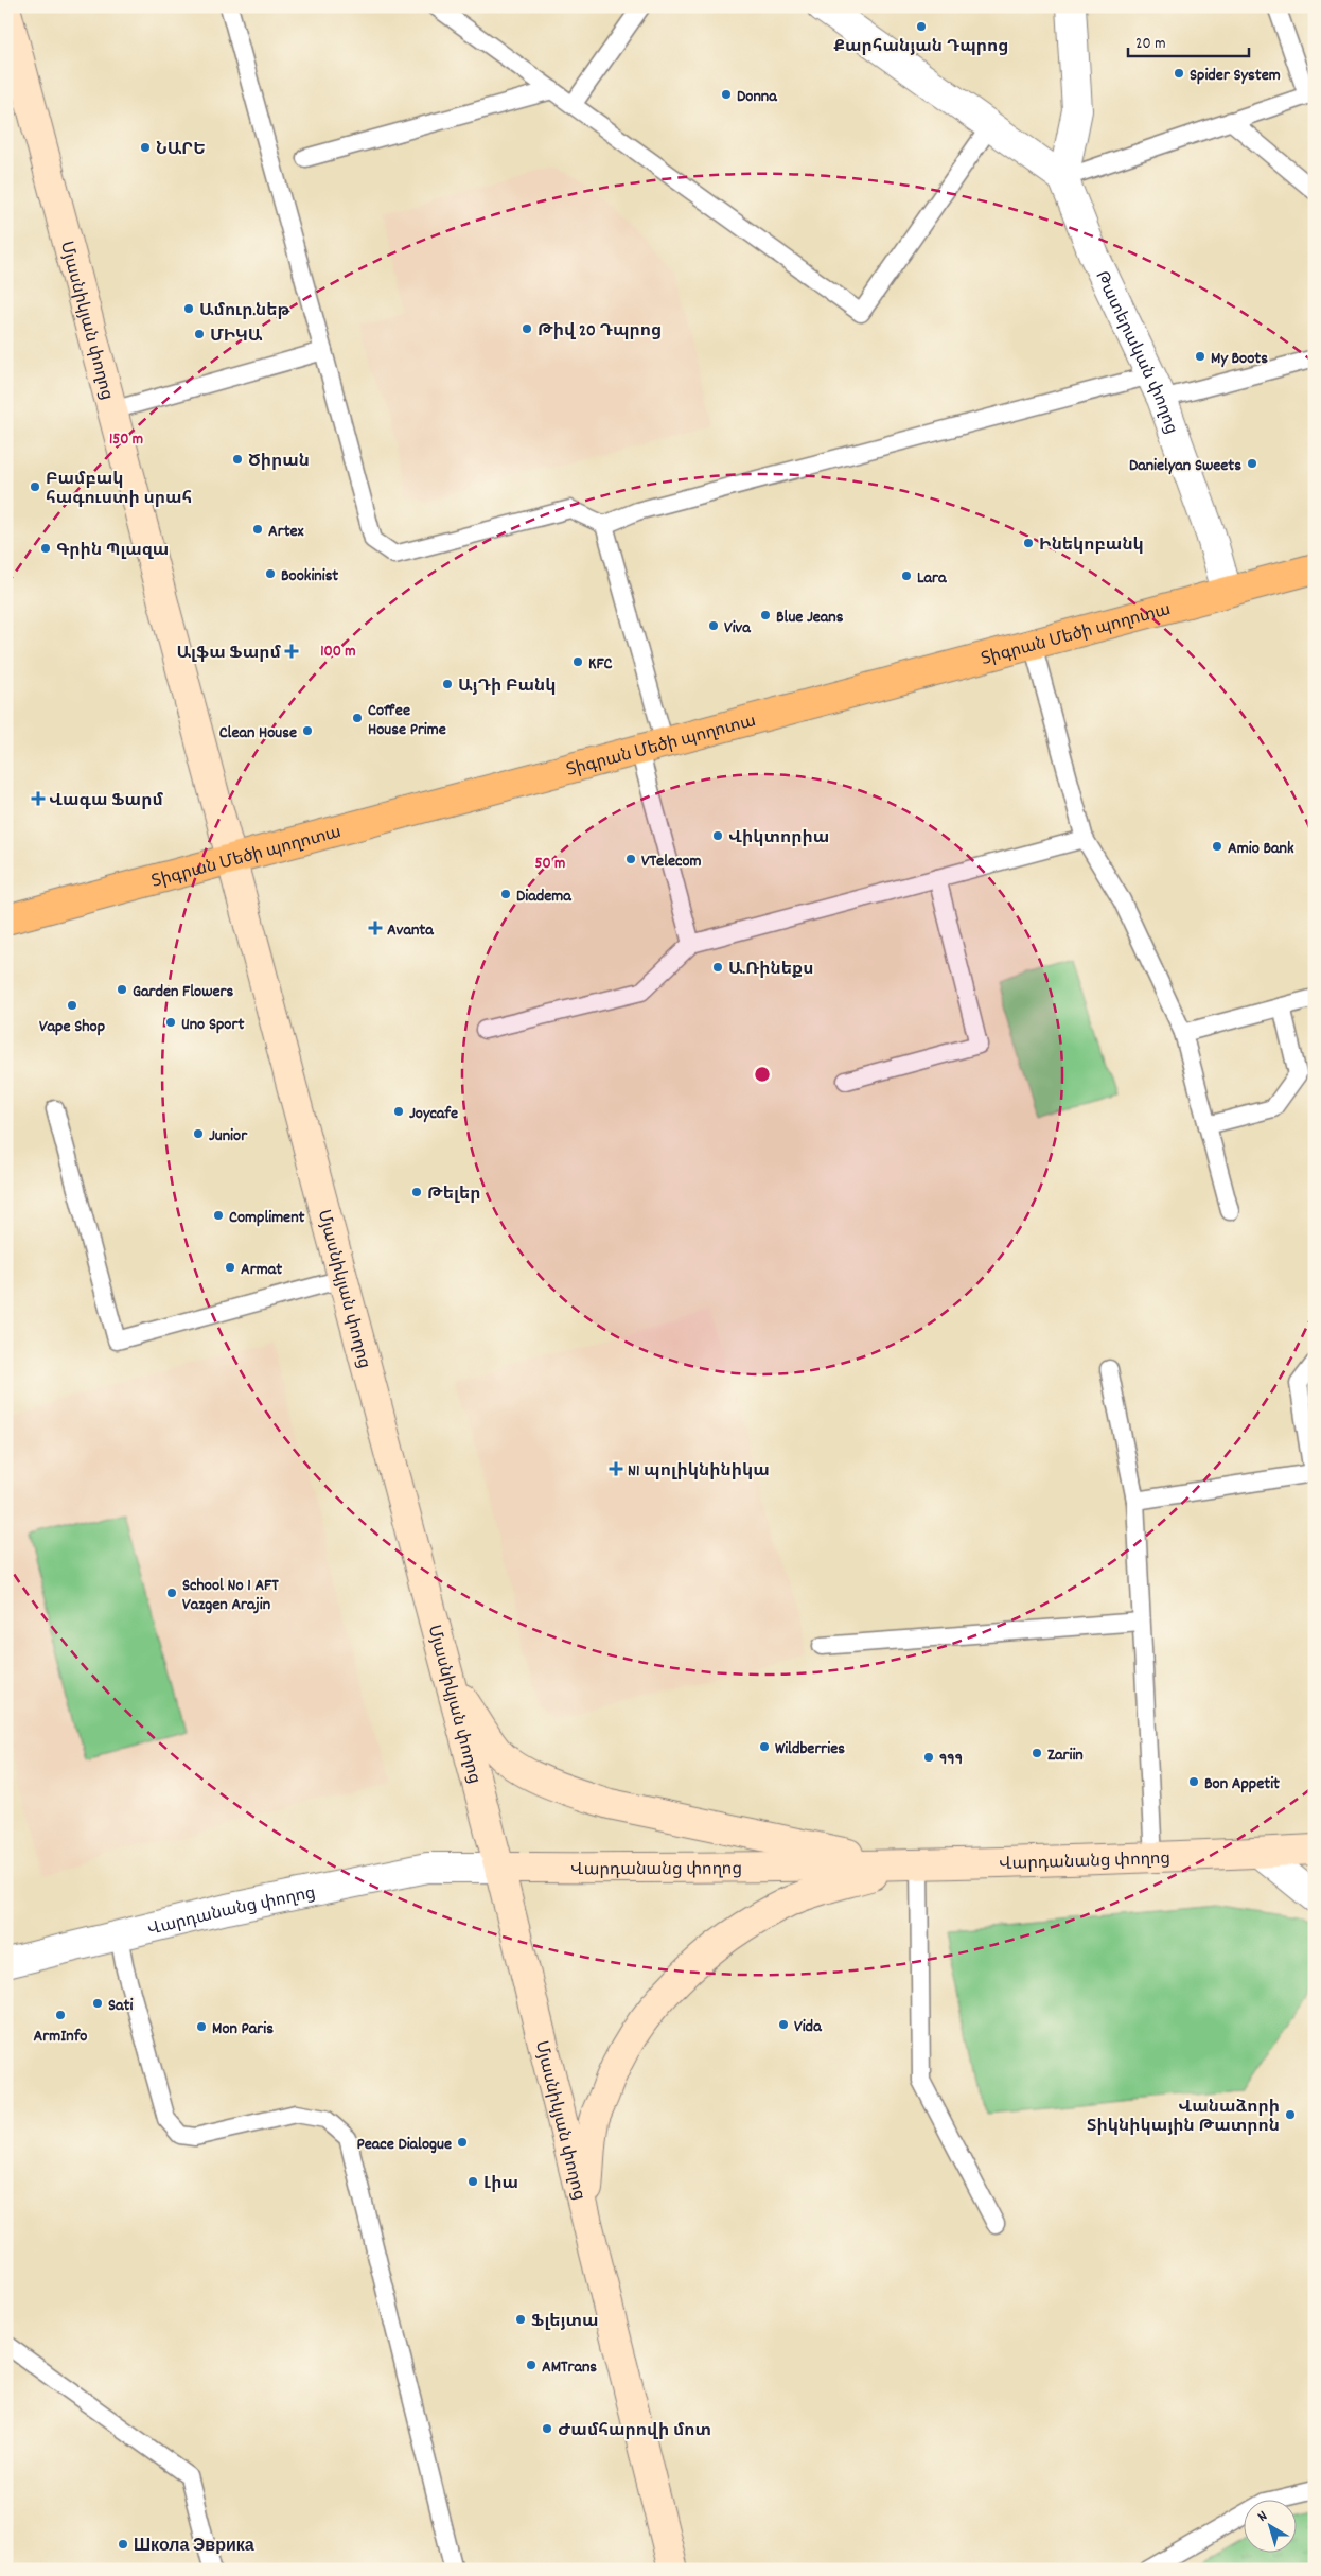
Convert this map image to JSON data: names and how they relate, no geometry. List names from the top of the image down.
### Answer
{
  "streets": {
    "main road": ["Տիգրան Մեծի պողոտա"],
    "street": ["Մյասնիկյան փողոց", "Թատերական փողոց", "Վարդանանց փողոց"]
  },
  "crossings": [
    ["Մյասնիկյան փողոց", "Տիգրան Մեծի պողոտա"],
    ["Մյասնիկյան փողոց", "Վարդանանց փողոց"],
    ["Թատերական փողոց", "Տիգրան Մեծի պողոտա"]
  ],
  "places": {
    "other": [
      "Քարհանյան Դպրոց",
      "Spider System",
      "Donna",
      "ՆԱՐԵ",
      "Ամուր.նեթ",
      "Թիվ 20 Դպրոց",
      "ՄԻԿԱ",
      "My Boots",
      "Ծիրան",
      "Danielyan Sweets",
      "Բամբակ հագուստի սրահ",
      "Artex",
      "Ինեկոբանկ",
      "Գրին Պլազա",
      "Bookinist",
      "Lara",
      "Blue Jeans",
      "Viva",
      "KFC",
      "ԱյԴի Բանկ",
      "Coffee House Prime",
      "Clean House",
      "Վիկտորիա",
      "Amio Bank",
      "VTelecom",
      "Diadema",
      "Ա.Ռինեքս",
      "Garden Flowers",
      "Vape Shop",
      "Uno Sport",
      "Joycafe",
      "Junior",
      "Թելեր",
      "Compliment",
      "Armat",
      "School No 1 AFT Vazgen Arajin",
      "Wildberries",
      "Zariin",
      "999",
      "Bon Appetit",
      "Sati",
      "ArmInfo",
      "Vida",
      "Mon Paris",
      "Վանաձորի Տիկնիկային Թատրոն",
      "Peace Dialogue",
      "Լիա",
      "Ֆլեյտա",
      "AMTrans",
      "Ժամհարովի մոտ",
      "Школа Эврика"
    ],
    "health": [
      "Ալֆա Ֆարմ",
      "Վագա Ֆարմ",
      "Avanta",
      "N1 պոլիկնինիկա"
    ]
  },
  "scale_bar": "20 m",
  "north": "top left",
  "rings": ["150 m", "100 m", "50 m"]
}
